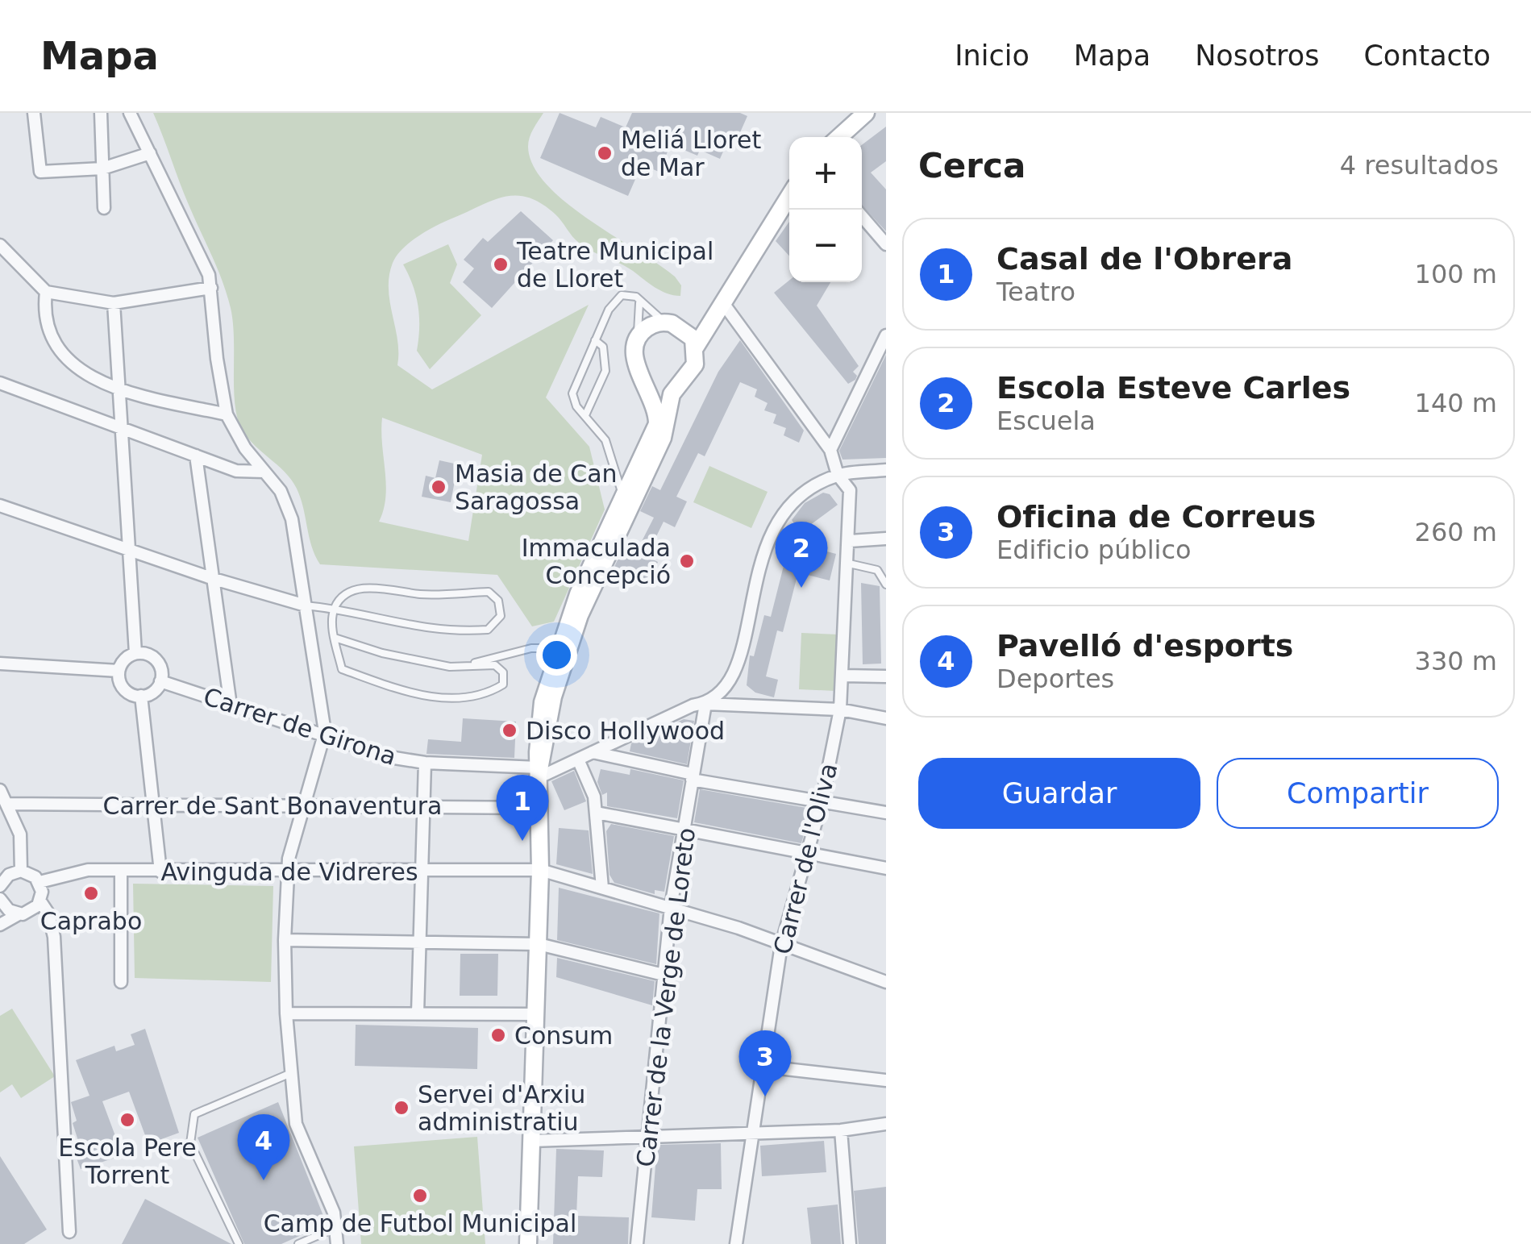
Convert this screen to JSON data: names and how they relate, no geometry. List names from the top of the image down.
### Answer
{
  "streets": {
    "street": [
      "Carrer de Girona",
      "Carrer de Sant Bonaventura",
      "Carrer de l'Oliva",
      "Avinguda de Vidreres",
      "Carrer de la Verge de Loreto"
    ]
  },
  "crossings": [
    ["Carrer de l'Oliva", "Avinguda de Vidreres"],
    ["Avinguda de Vidreres", "Carrer de la Verge de Loreto"]
  ],
  "places": [
    "Meliá Lloret de Mar",
    "Teatre Municipal de Lloret",
    "Masia de Can Saragossa",
    "Immaculada Concepció",
    "Disco Hollywood",
    "Caprabo",
    "Consum",
    "Servei d'Arxiu administratiu",
    "Escola Pere Torrent",
    "Camp de Futbol Municipal"
  ],
  "page": {
    "header": "Mapa",
    "nav": [
      "Inicio",
      "Mapa",
      "Nosotros",
      "Contacto"
    ],
    "heading": ["Cerca", "4 resultados"],
    "map_buttons": ["+", "−"],
    "list": [
      {
        "mark": "1",
        "name": "Casal de l'Obrera",
        "note": "Teatro",
        "value": "100 m"
      },
      {
        "mark": "2",
        "name": "Escola Esteve Carles",
        "note": "Escuela",
        "value": "140 m"
      },
      {
        "mark": "3",
        "name": "Oficina de Correus",
        "note": "Edificio público",
        "value": "260 m"
      },
      {
        "mark": "4",
        "name": "Pavelló d'esports",
        "note": "Deportes",
        "value": "330 m"
      }
    ],
    "pins": [
      "2",
      "1",
      "3",
      "4"
    ],
    "buttons": ["Guardar", "Compartir"]
  }
}
